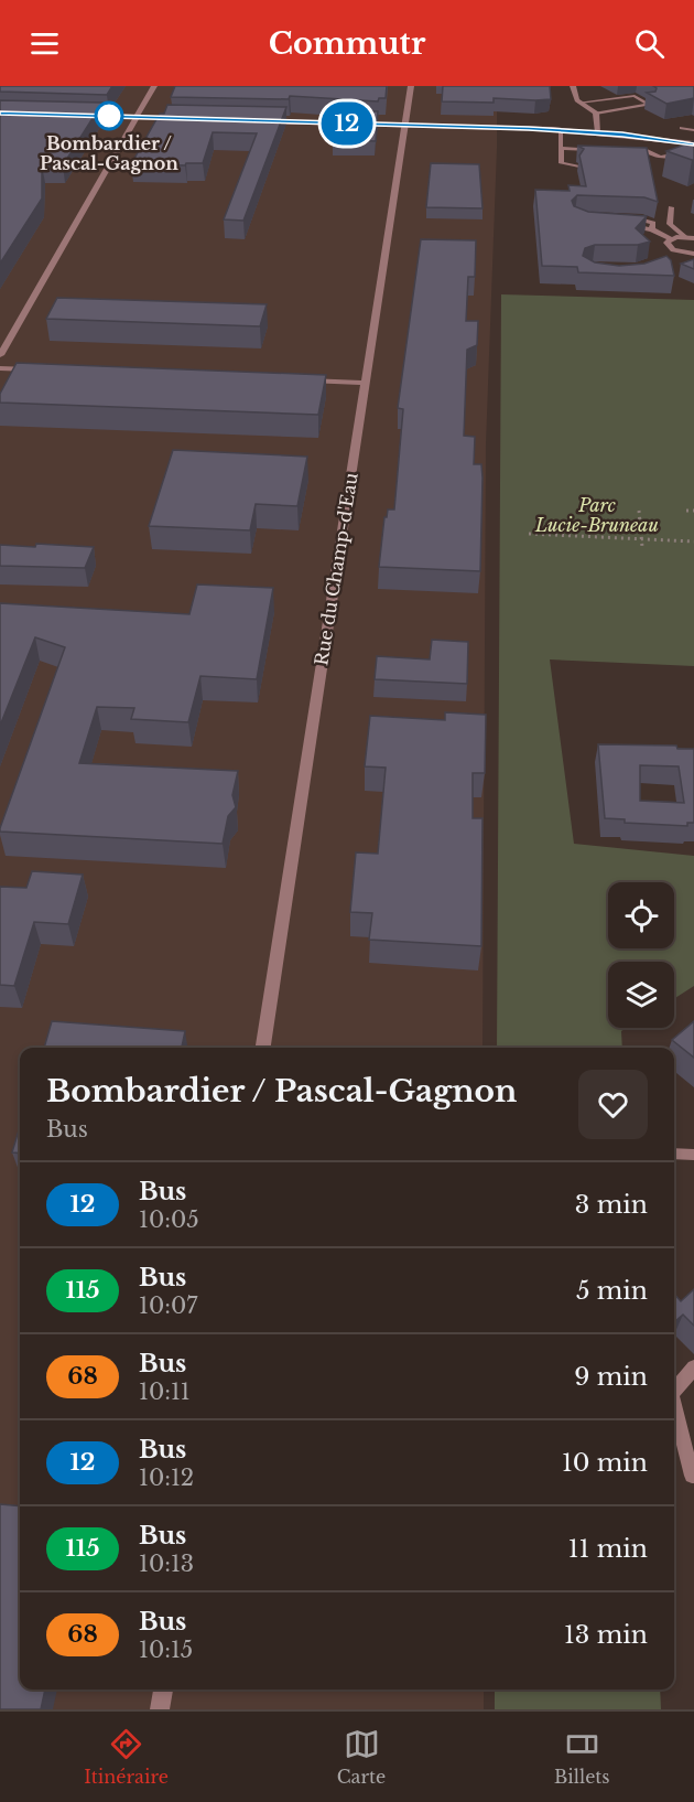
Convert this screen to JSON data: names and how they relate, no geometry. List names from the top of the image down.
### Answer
{
  "streets": {
    "street": ["Rue du Champ-d'Eau"]
  },
  "parks": ["Parc Lucie-Bruneau"],
  "places": ["Bombardier / Pascal-Gagnon"],
  "lines": ["bus line 12"],
  "page": {
    "header": "Commutr",
    "on_map": "12",
    "heading": ["Bombardier / Pascal-Gagnon", "Bus"],
    "list": [
      {
        "mark": "12",
        "name": "Bus",
        "note": "10:05",
        "value": "3 min"
      },
      {
        "mark": "115",
        "name": "Bus",
        "note": "10:07",
        "value": "5 min"
      },
      {
        "mark": "68",
        "name": "Bus",
        "note": "10:11",
        "value": "9 min"
      },
      {
        "mark": "12",
        "name": "Bus",
        "note": "10:12",
        "value": "10 min"
      },
      {
        "mark": "115",
        "name": "Bus",
        "note": "10:13",
        "value": "11 min"
      },
      {
        "mark": "68",
        "name": "Bus",
        "note": "10:15",
        "value": "13 min"
      }
    ],
    "tabs": ["Itinéraire", "Carte", "Billets"]
  }
}
